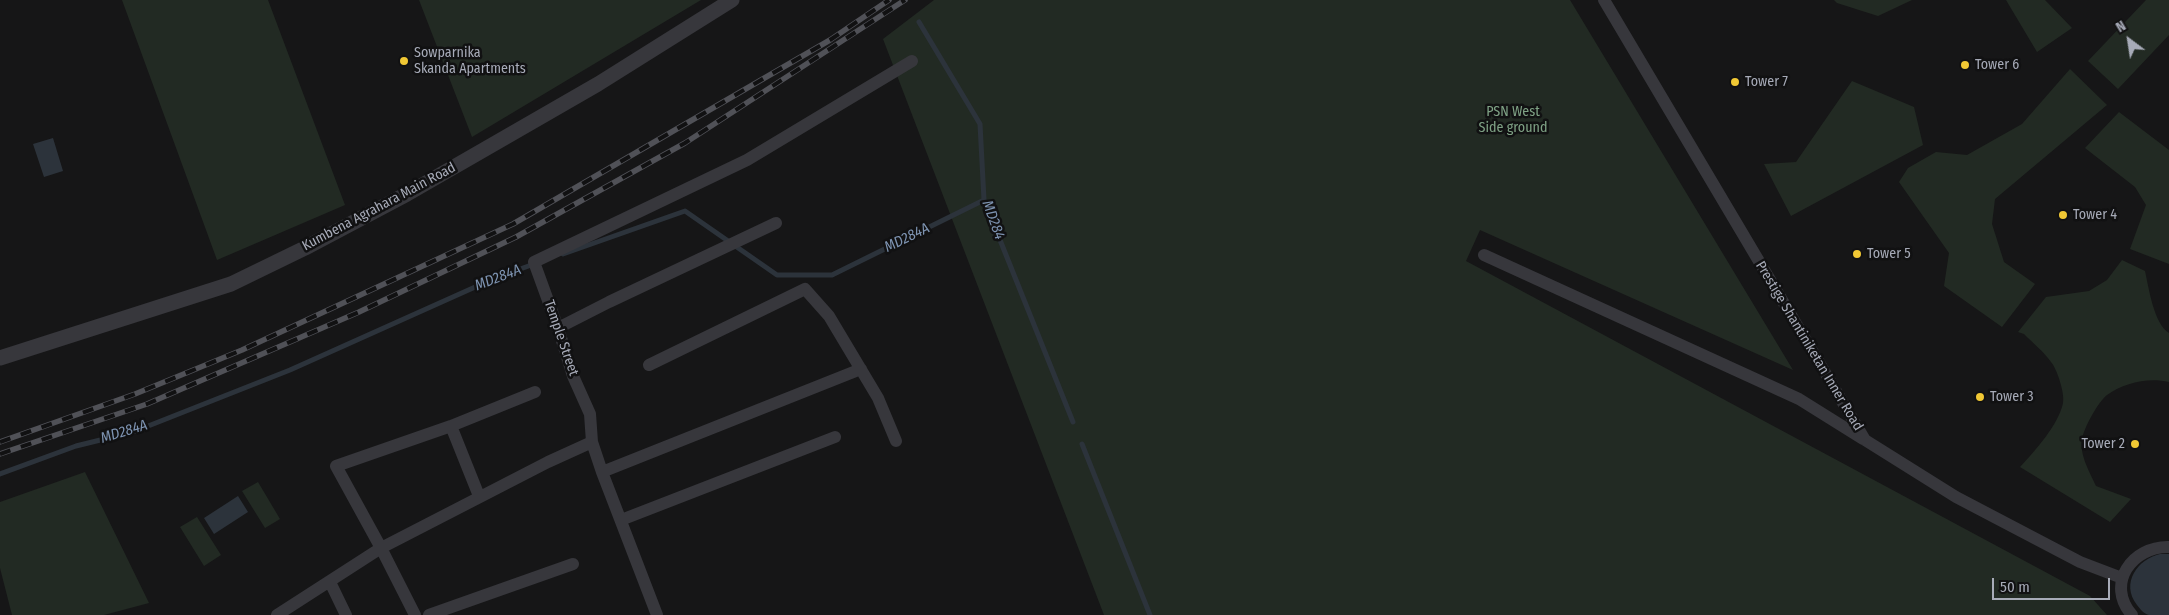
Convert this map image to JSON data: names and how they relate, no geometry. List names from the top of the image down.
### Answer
{
  "streets": {
    "street": ["Kumbena Agrahara Main Road", "Temple Street", "Prestige Shantiniketan Inner Road"]
  },
  "water": ["MD284", "MD284A"],
  "parks": ["PSN West Side ground"],
  "places": [
    "Sowparnika Skanda Apartments",
    "Tower 6",
    "Tower 7",
    "Tower 4",
    "Tower 5",
    "Tower 3",
    "Tower 2"
  ],
  "scale_bar": "50 m",
  "north": "top left"
}
